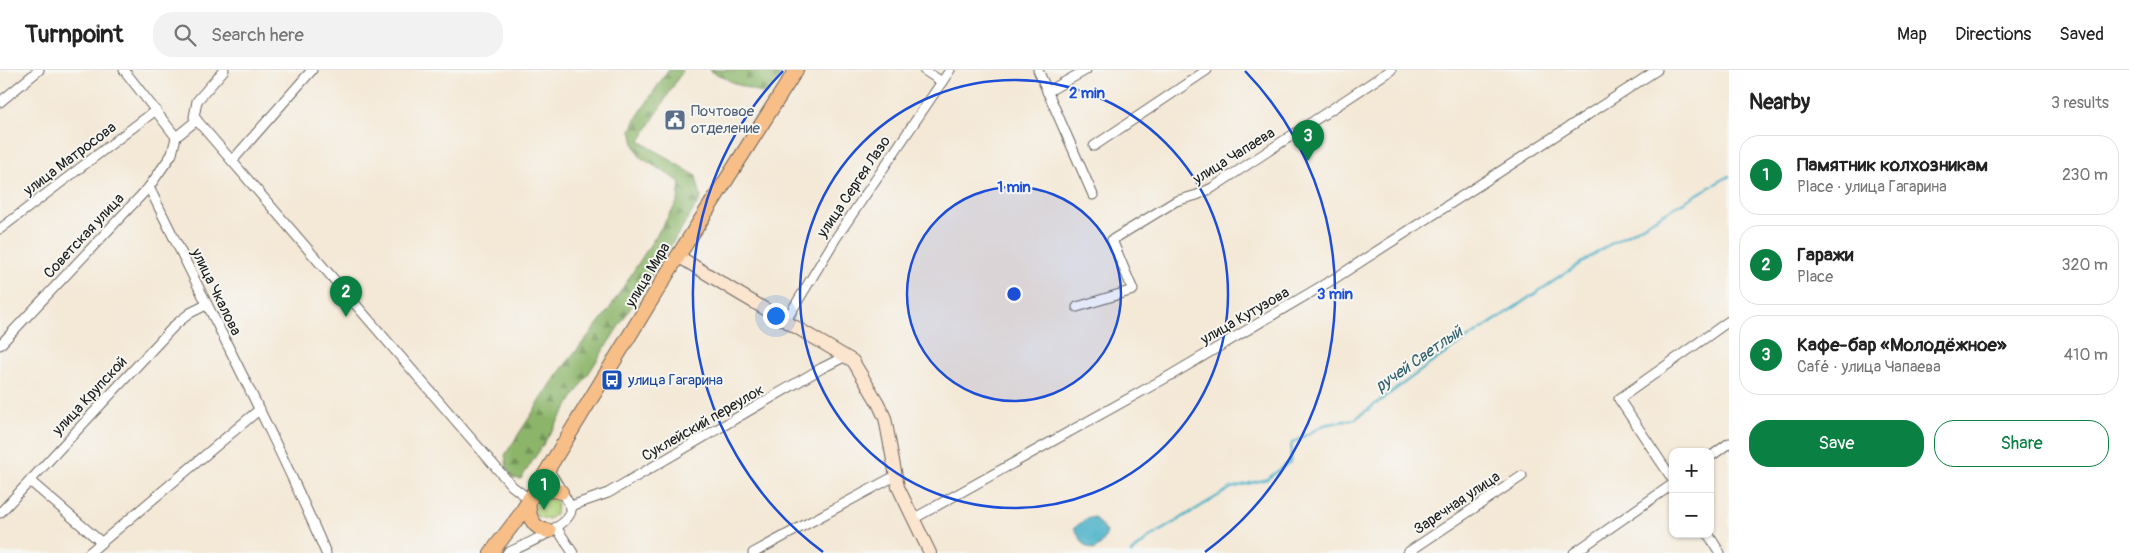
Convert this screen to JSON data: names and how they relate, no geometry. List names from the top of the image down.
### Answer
{
  "streets": {
    "main road": ["улица Мира"],
    "street": [
      "улица Чапаева",
      "улица Матросова",
      "улица Сергея Лазо",
      "Советская улица",
      "улица Чкалова",
      "улица Кутузова",
      "улица Крупской",
      "Суклейский переулок",
      "Заречная улица"
    ]
  },
  "crossings": [
    ["Советская улица", "улица Чкалова"],
    ["улица Мира", "Суклейский переулок"],
    ["улица Чкалова", "улица Крупской"]
  ],
  "water": ["ручей Светлый"],
  "places": {
    "public building": ["Почтовое отделение"],
    "bus stop": ["улица Гагарина"]
  },
  "page": {
    "header": "Turnpoint",
    "search": "Search here",
    "nav": ["Map", "Directions", "Saved"],
    "heading": ["Nearby", "3 results"],
    "pins": ["3", "2", "1"],
    "list": [
      {
        "mark": "1",
        "name": "Памятник колхозникам",
        "note": "Place · улица Гагарина",
        "value": "230 m"
      },
      {
        "mark": "2",
        "name": "Гаражи",
        "note": "Place",
        "value": "320 m"
      },
      {
        "mark": "3",
        "name": "Кафе-бар «Молодёжное»",
        "note": "Café · улица Чапаева",
        "value": "410 m"
      }
    ],
    "buttons": ["Save", "Share"],
    "map_buttons": ["+", "−"]
  },
  "rings": ["2 min", "1 min", "3 min"]
}
